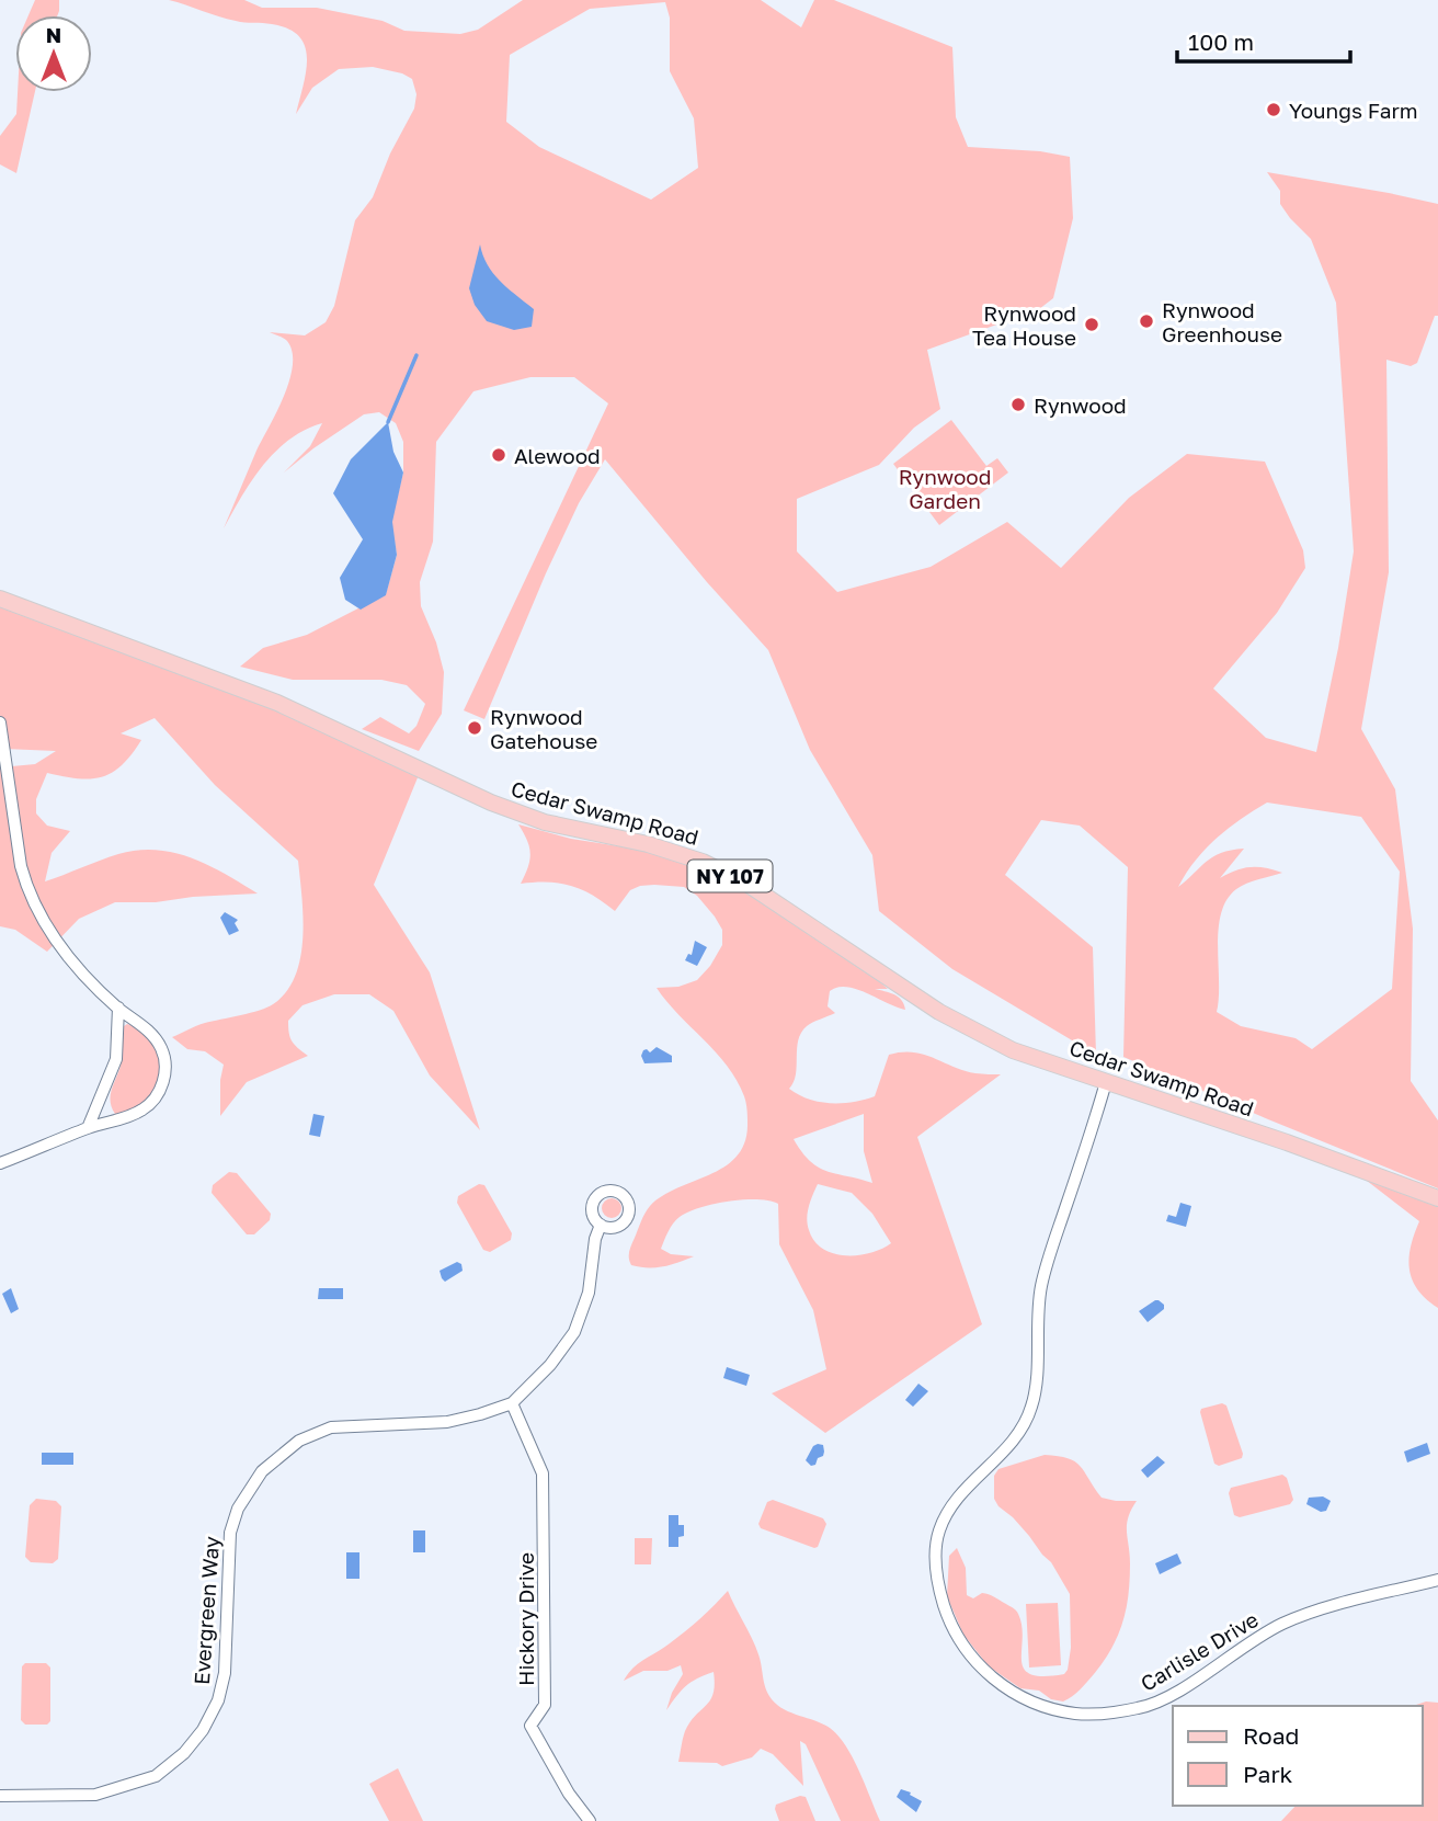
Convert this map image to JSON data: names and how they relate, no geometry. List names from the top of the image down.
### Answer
{
  "streets": {
    "main road": ["Cedar Swamp Road", "NY 107"],
    "street": ["Evergreen Way", "Hickory Drive", "Carlisle Drive"]
  },
  "crossings": [
    ["Cedar Swamp Road", "Carlisle Drive"],
    ["Evergreen Way", "Hickory Drive"]
  ],
  "parks": ["Rynwood Garden"],
  "places": [
    "Youngs Farm",
    "Rynwood Greenhouse",
    "Rynwood Tea House",
    "Rynwood",
    "Alewood",
    "Rynwood Gatehouse"
  ],
  "legend": ["Road", "Park"],
  "scale_bar": "100 m",
  "north": "top"
}
